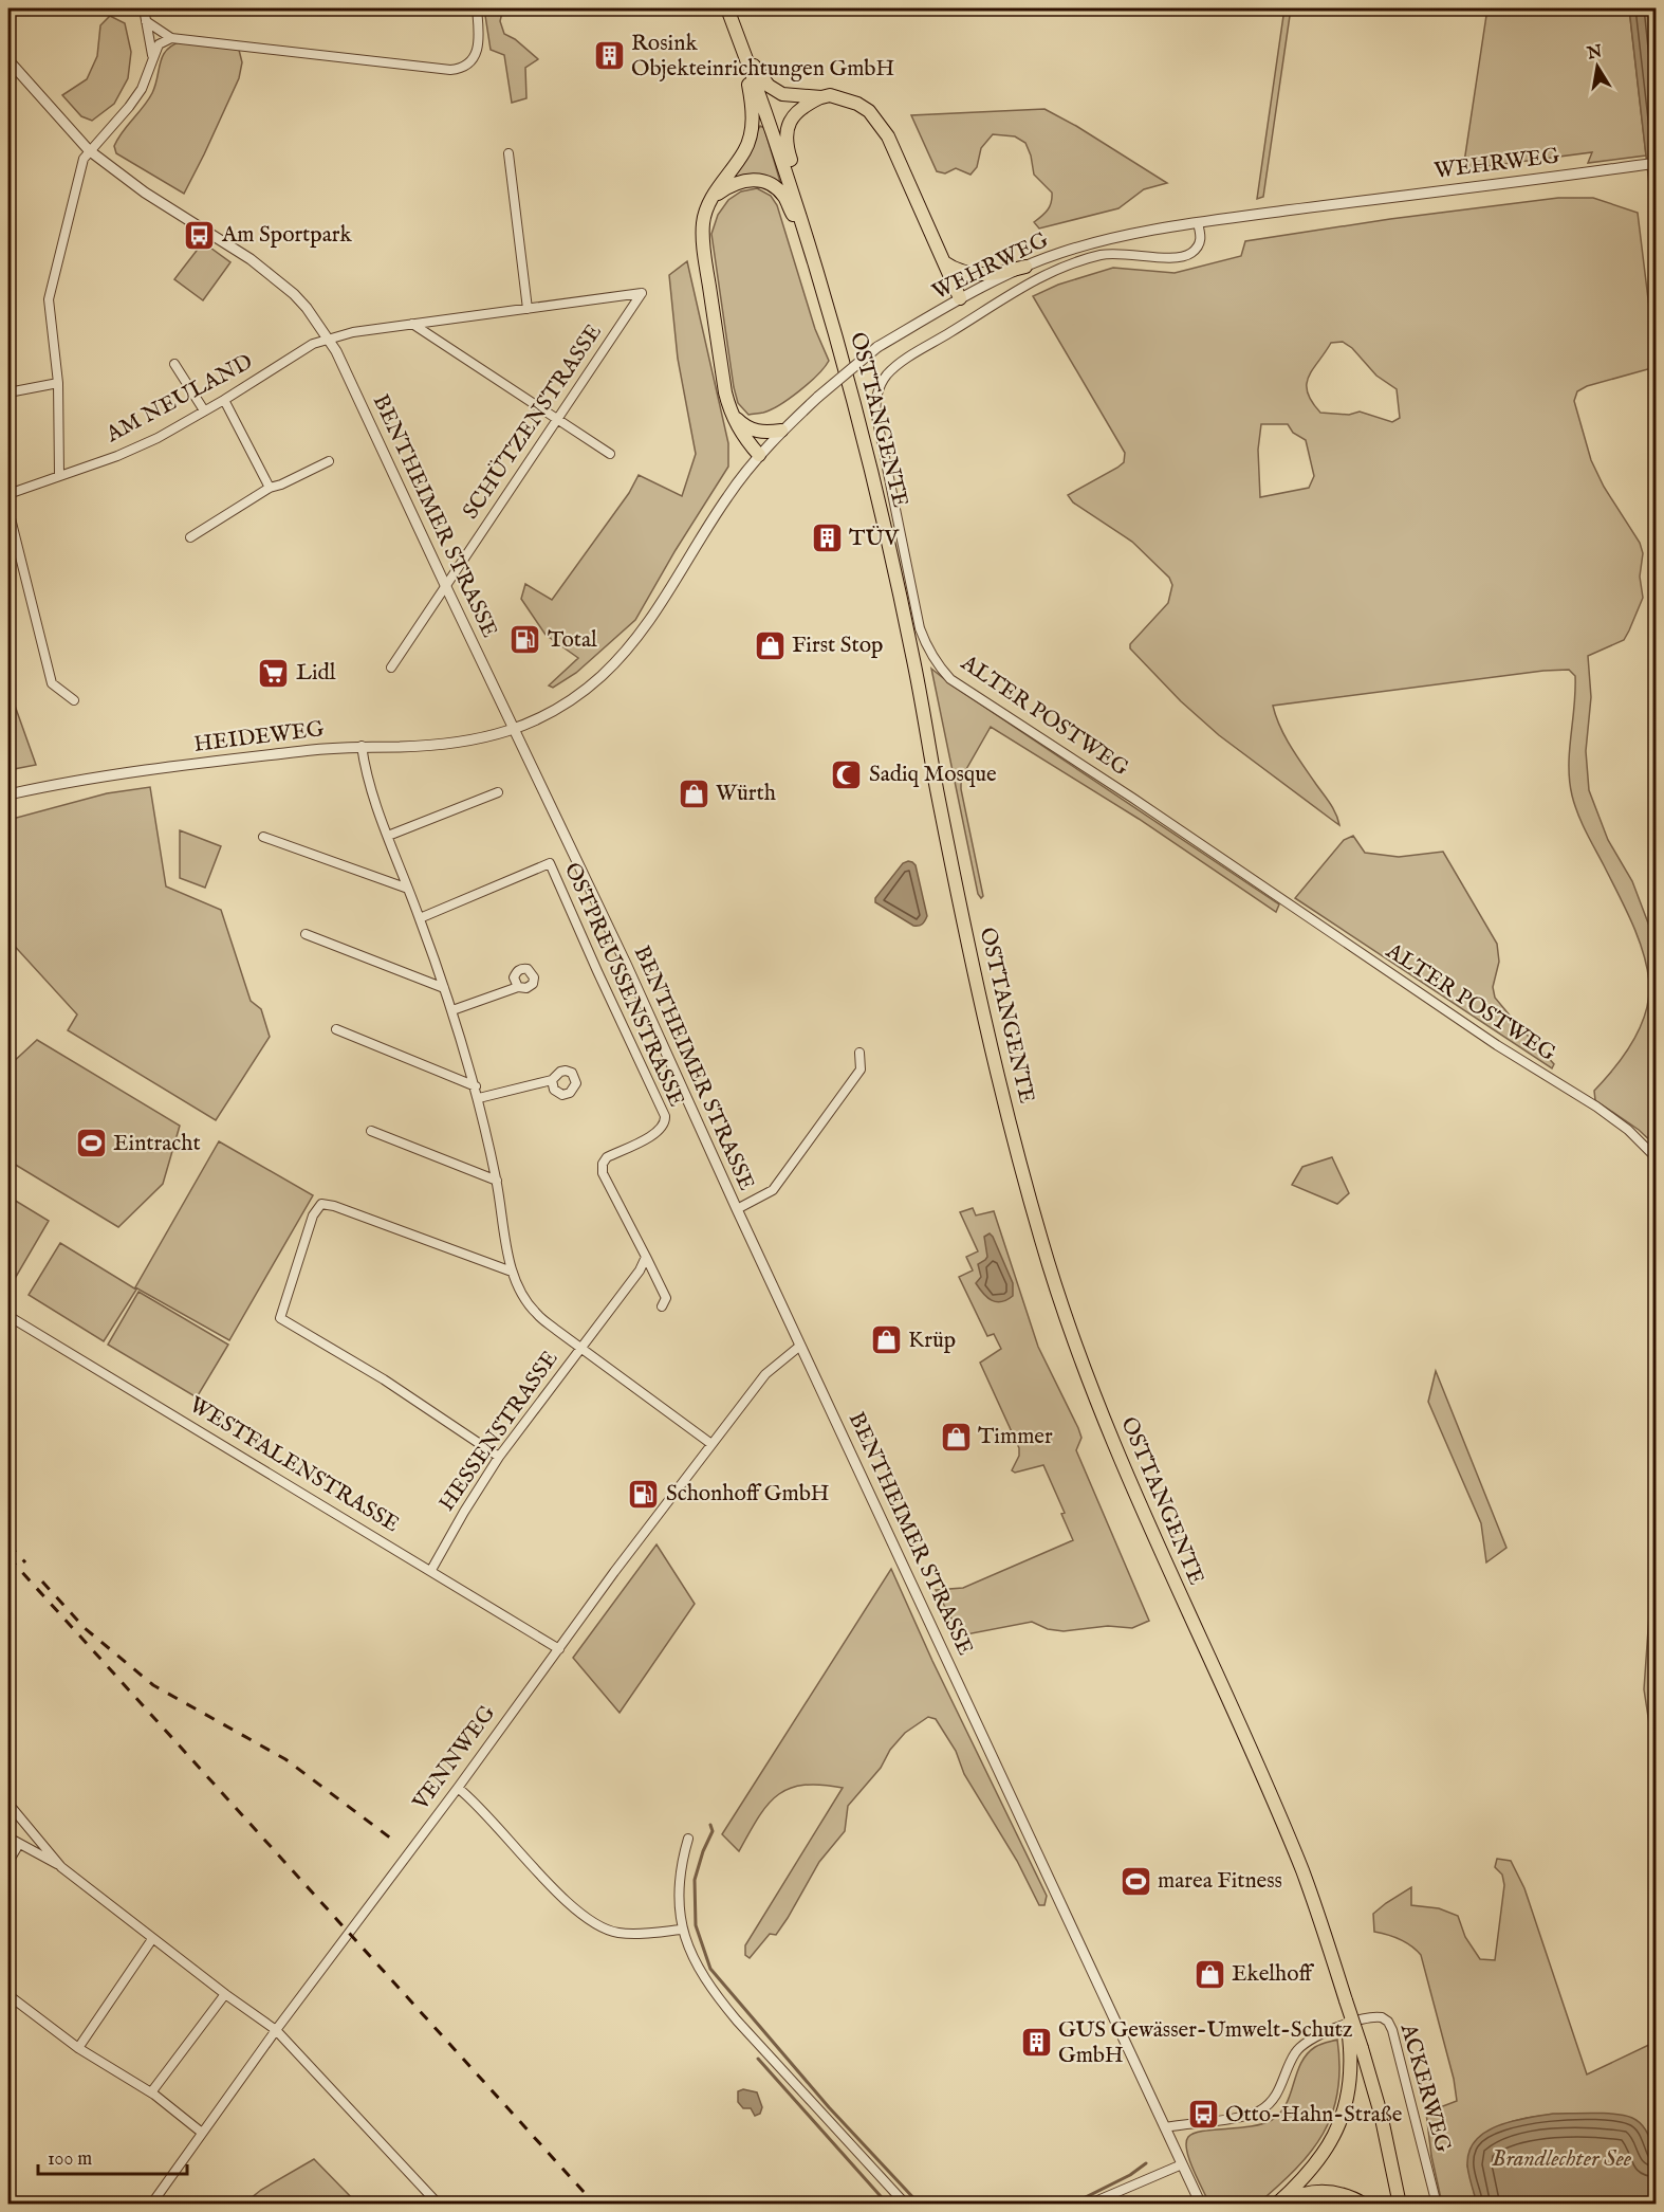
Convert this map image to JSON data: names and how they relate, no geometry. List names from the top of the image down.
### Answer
{
  "streets": {
    "main road": ["OSTTANGENTE"],
    "street": [
      "WEHRWEG",
      "AM NEULAND",
      "SCHÜTZENSTRASSE",
      "BENTHEIMER STRASSE",
      "ALTER POSTWEG",
      "HEIDEWEG",
      "OSTPREUSSENSTRASSE",
      "HESSENSTRASSE",
      "WESTFALENSTRASSE",
      "VENNWEG",
      "ACKERWEG"
    ]
  },
  "crossings": [
    ["WEHRWEG", "BENTHEIMER STRASSE"],
    ["WEHRWEG", "ALTER POSTWEG"],
    ["WEHRWEG", "HEIDEWEG"],
    ["AM NEULAND", "SCHÜTZENSTRASSE"],
    ["AM NEULAND", "BENTHEIMER STRASSE"],
    ["SCHÜTZENSTRASSE", "BENTHEIMER STRASSE"],
    ["BENTHEIMER STRASSE", "HEIDEWEG"],
    ["BENTHEIMER STRASSE", "VENNWEG"],
    ["BENTHEIMER STRASSE", "ACKERWEG"],
    ["HESSENSTRASSE", "WESTFALENSTRASSE"],
    ["WESTFALENSTRASSE", "VENNWEG"]
  ],
  "water": ["Brandlechter See"],
  "places": {
    "building": ["Rosink Objekteinrichtungen GmbH", "TÜV", "GUS Gewässer-Umwelt-Schutz GmbH"],
    "bus stop": ["Am Sportpark", "Otto-Hahn-Straße"],
    "fuel station": ["Total", "Schonhoff GmbH"],
    "shop": [
      "First Stop",
      "Würth",
      "Krüp",
      "Timmer",
      "Ekelhoff"
    ],
    "supermarket": ["Lidl"],
    "mosque": ["Sadiq Mosque"],
    "sports": ["Eintracht", "marea Fitness"]
  },
  "scale_bar": "100 m",
  "north": "top"
}
